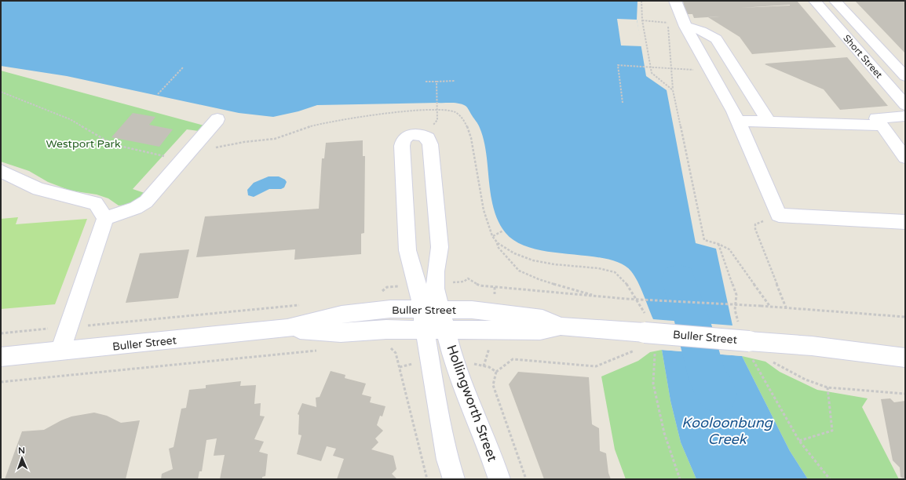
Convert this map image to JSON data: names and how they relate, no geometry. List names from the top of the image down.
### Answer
{
  "streets": {
    "street": ["Short Street", "Buller Street", "Hollingworth Street"]
  },
  "crossings": [
    ["Buller Street", "Hollingworth Street"]
  ],
  "water": ["Kooloonbung Creek"],
  "parks": ["Westport Park"],
  "north": "top"
}
